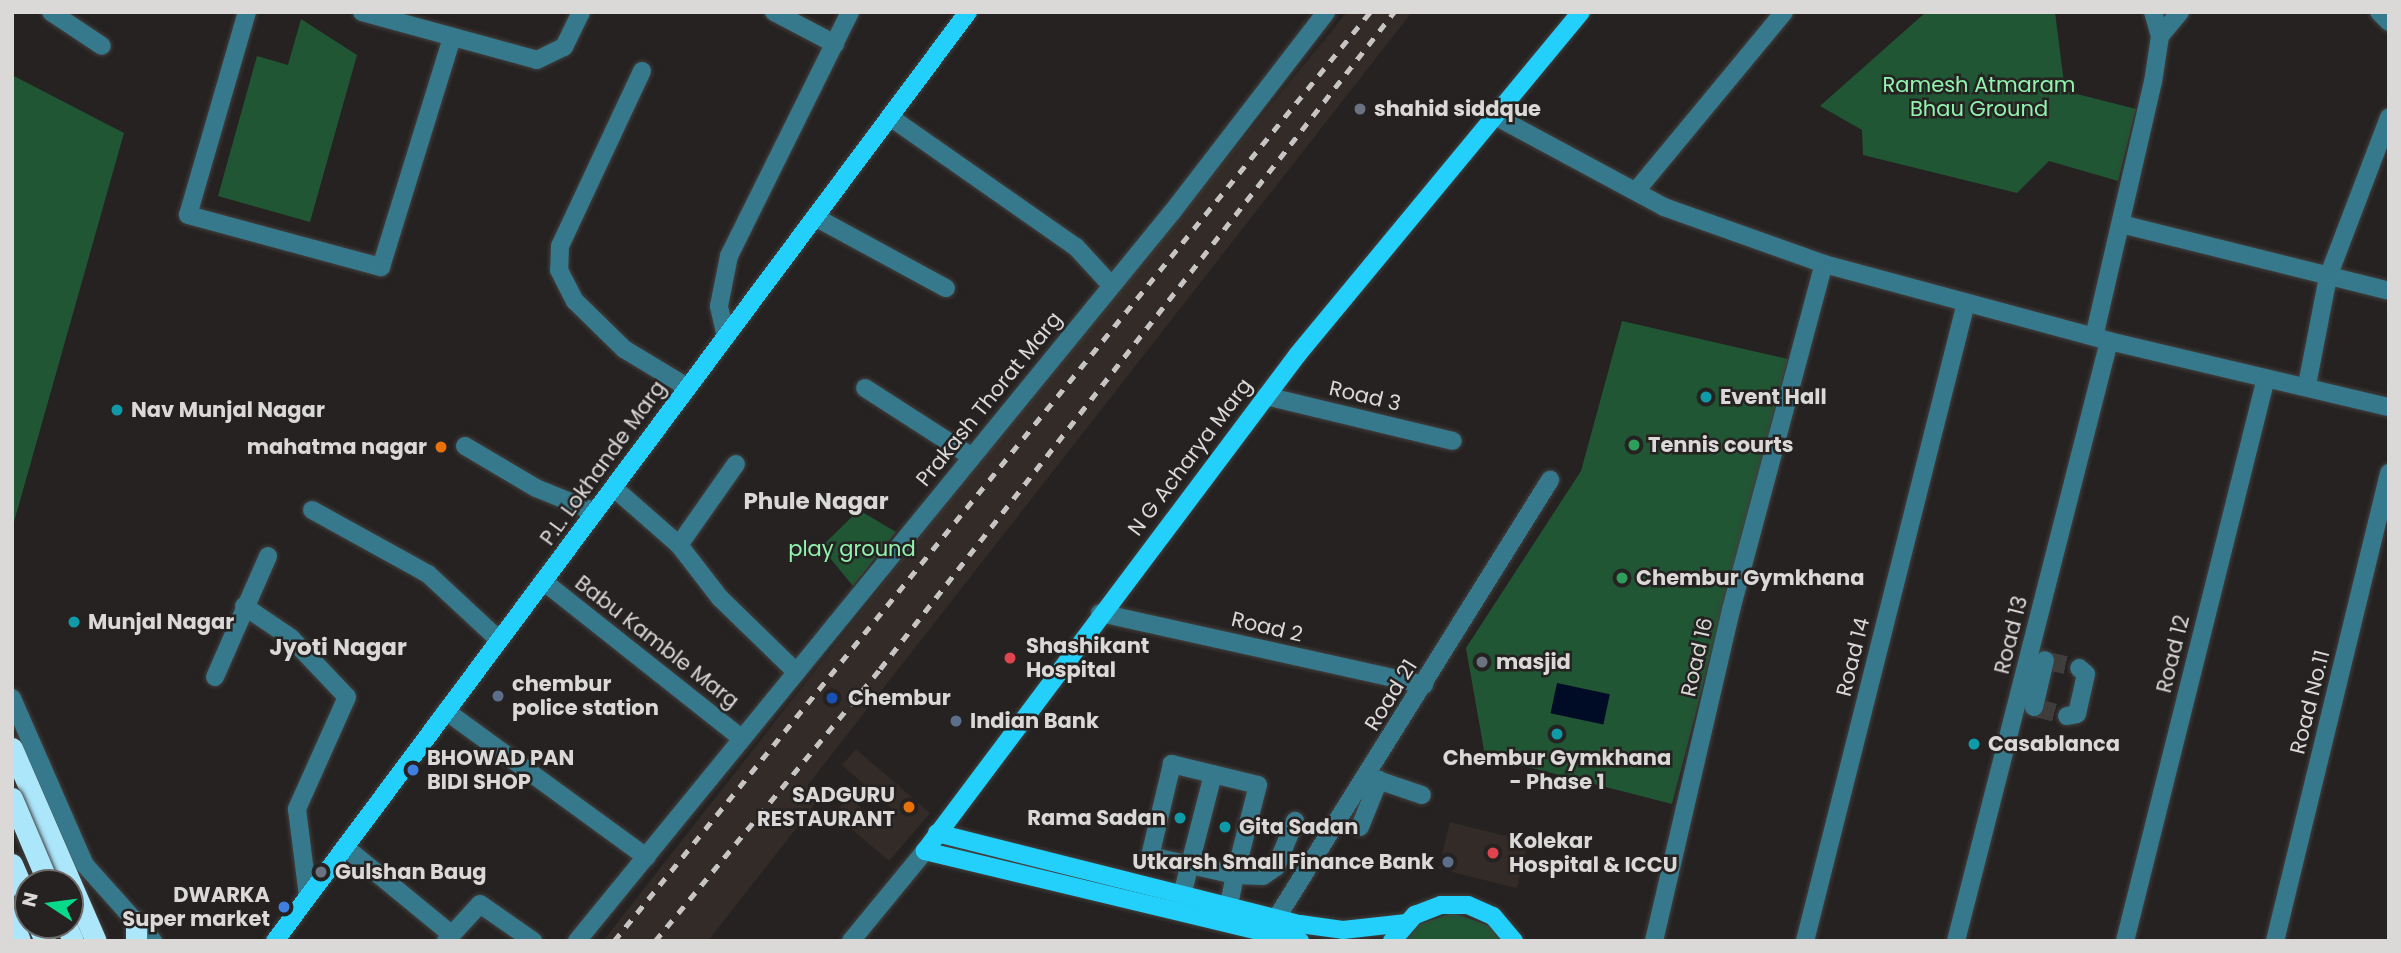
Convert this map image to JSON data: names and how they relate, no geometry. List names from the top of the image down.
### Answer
{
  "streets": {
    "main road": ["N G Acharya Marg", "P.L. Lokhande Marg"],
    "street": [
      "Road 3",
      "Prakash Thorat Marg",
      "Road 2",
      "Road 13",
      "Babu Kamble Marg",
      "Road 12",
      "Road 16",
      "Road 14",
      "Road 21",
      "Road No.11"
    ]
  },
  "crossings": [
    ["Road 3", "N G Acharya Marg"],
    ["Prakash Thorat Marg", "Babu Kamble Marg"],
    ["N G Acharya Marg", "Road 2"],
    ["P.L. Lokhande Marg", "Babu Kamble Marg"],
    ["Road 2", "Road 21"]
  ],
  "districts": ["Phule Nagar", "Jyoti Nagar"],
  "parks": ["Ramesh Atmaram Bhau Ground", "play ground"],
  "places": [
    "shahid siddque",
    "Event Hall",
    "Nav Munjal Nagar",
    "Tennis courts",
    "mahatma nagar",
    "Chembur Gymkhana",
    "Munjal Nagar",
    "Shashikant Hospital",
    "masjid",
    "chembur police station",
    "Chembur",
    "Indian Bank",
    "Chembur Gymkhana - Phase 1",
    "Casablanca",
    "BHOWAD PAN BIDI SHOP",
    "SADGURU RESTAURANT",
    "Rama Sadan",
    "Gita Sadan",
    "Kolekar Hospital & ICCU",
    "Utkarsh Small Finance Bank",
    "Gulshan Baug",
    "DWARKA Super market"
  ],
  "north": "left"
}
